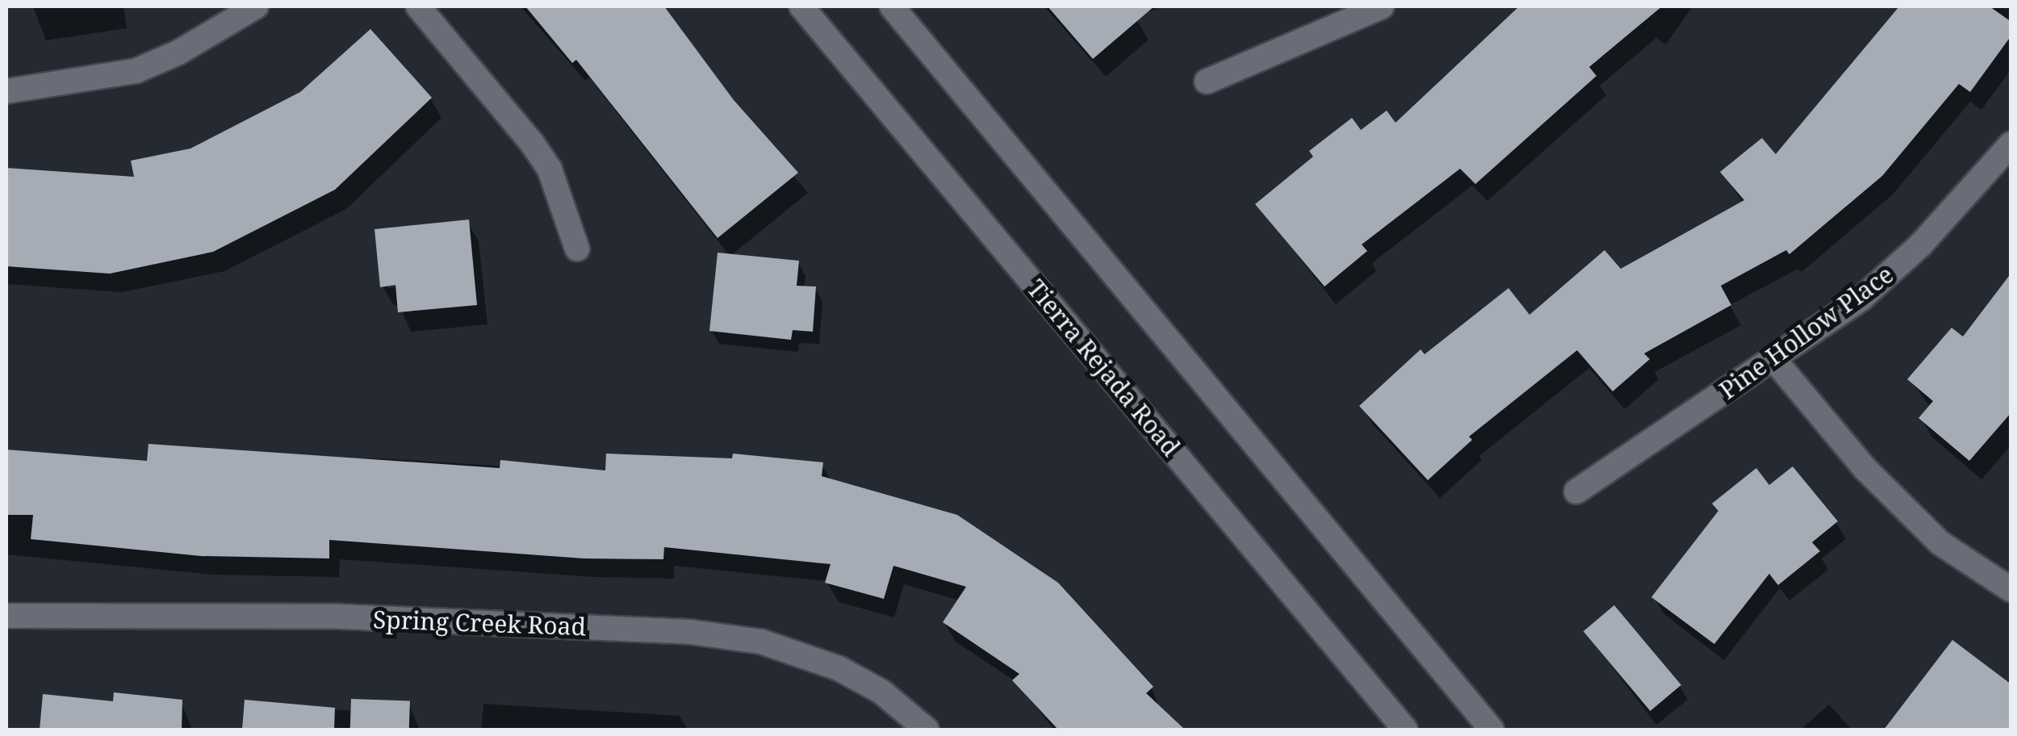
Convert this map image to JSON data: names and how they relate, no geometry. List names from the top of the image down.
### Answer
{
  "streets": {
    "street": ["Pine Hollow Place", "Tierra Rejada Road", "Spring Creek Road"]
  }
}
